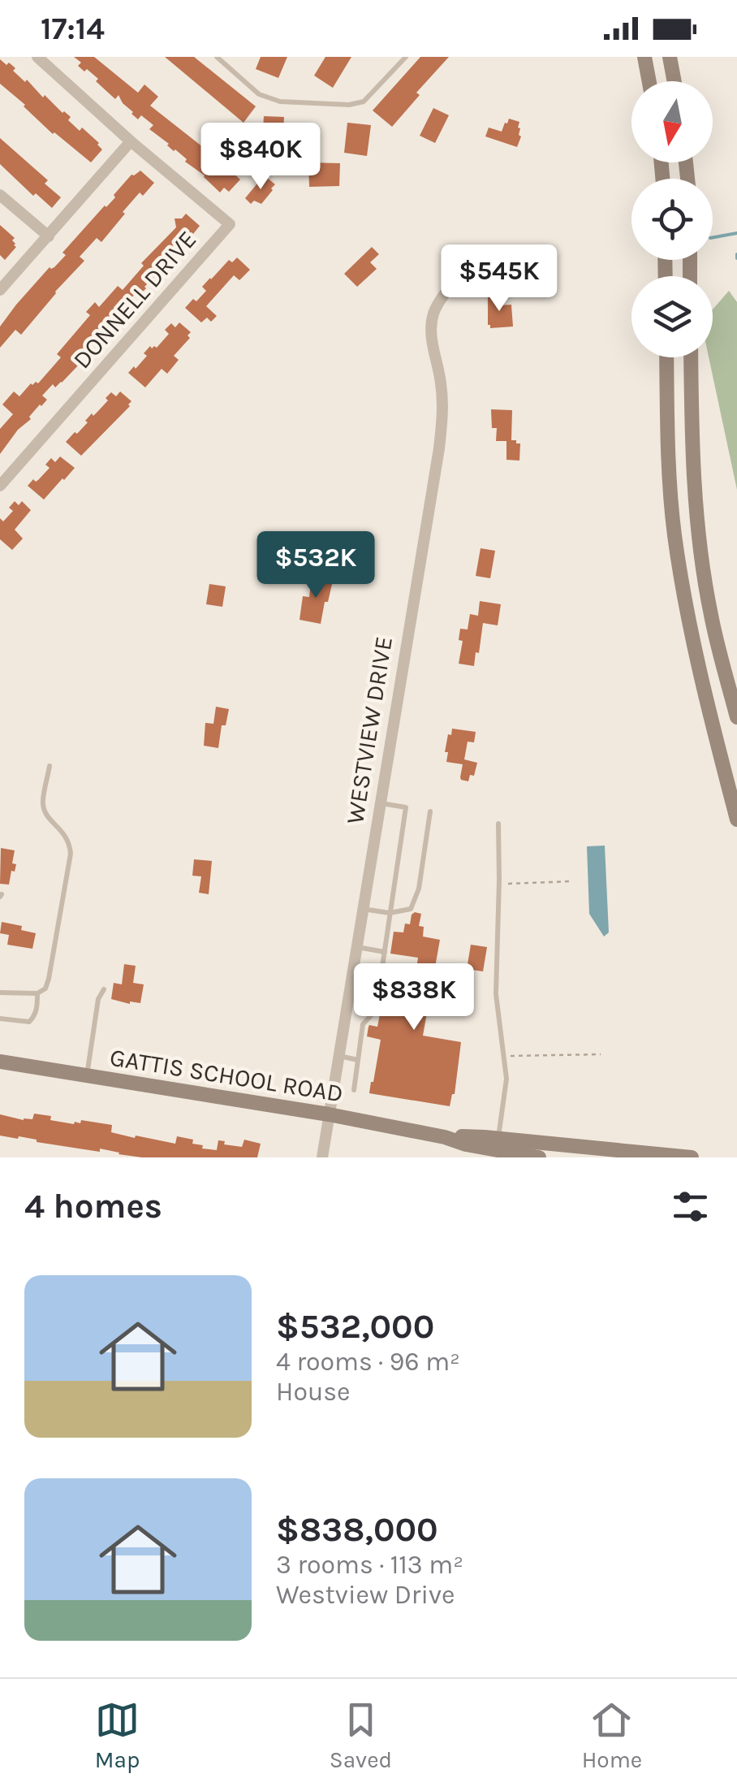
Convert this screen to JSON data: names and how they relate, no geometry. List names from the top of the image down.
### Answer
{
  "streets": {
    "main road": ["GATTIS SCHOOL ROAD"],
    "street": ["DONNELL DRIVE", "WESTVIEW DRIVE"]
  },
  "crossings": [
    ["WESTVIEW DRIVE", "GATTIS SCHOOL ROAD"]
  ],
  "north": "bottom",
  "page": {
    "status": "17:14",
    "price": [
      "$840K",
      "$545K",
      "$532K",
      "$838K"
    ],
    "heading": "4 homes",
    "list": [
      {
        "name": "$532,000",
        "note": "4 rooms · 96 m² · House"
      },
      {
        "name": "$838,000",
        "note": "3 rooms · 113 m² · Westview Drive"
      }
    ],
    "tabs": ["Map", "Saved", "Home"]
  }
}
